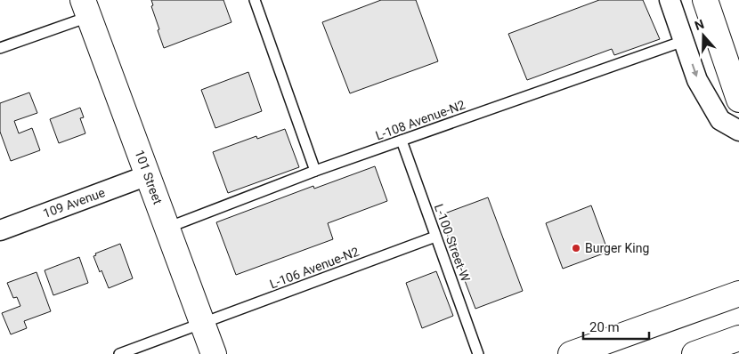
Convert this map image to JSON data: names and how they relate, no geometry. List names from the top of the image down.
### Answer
{
  "streets": {
    "street": ["101 Street", "109 Avenue"],
    "lane": ["L-108 Avenue-N2", "L-100 Street-W", "L-106 Avenue-N2"]
  },
  "crossings": [
    ["L-108 Avenue-N2", "101 Street"],
    ["L-108 Avenue-N2", "L-100 Street-W"],
    ["101 Street", "109 Avenue"],
    ["101 Street", "L-106 Avenue-N2"],
    ["L-100 Street-W", "L-106 Avenue-N2"]
  ],
  "places": ["Burger King"],
  "scale_bar": "20 m",
  "north": "top"
}
